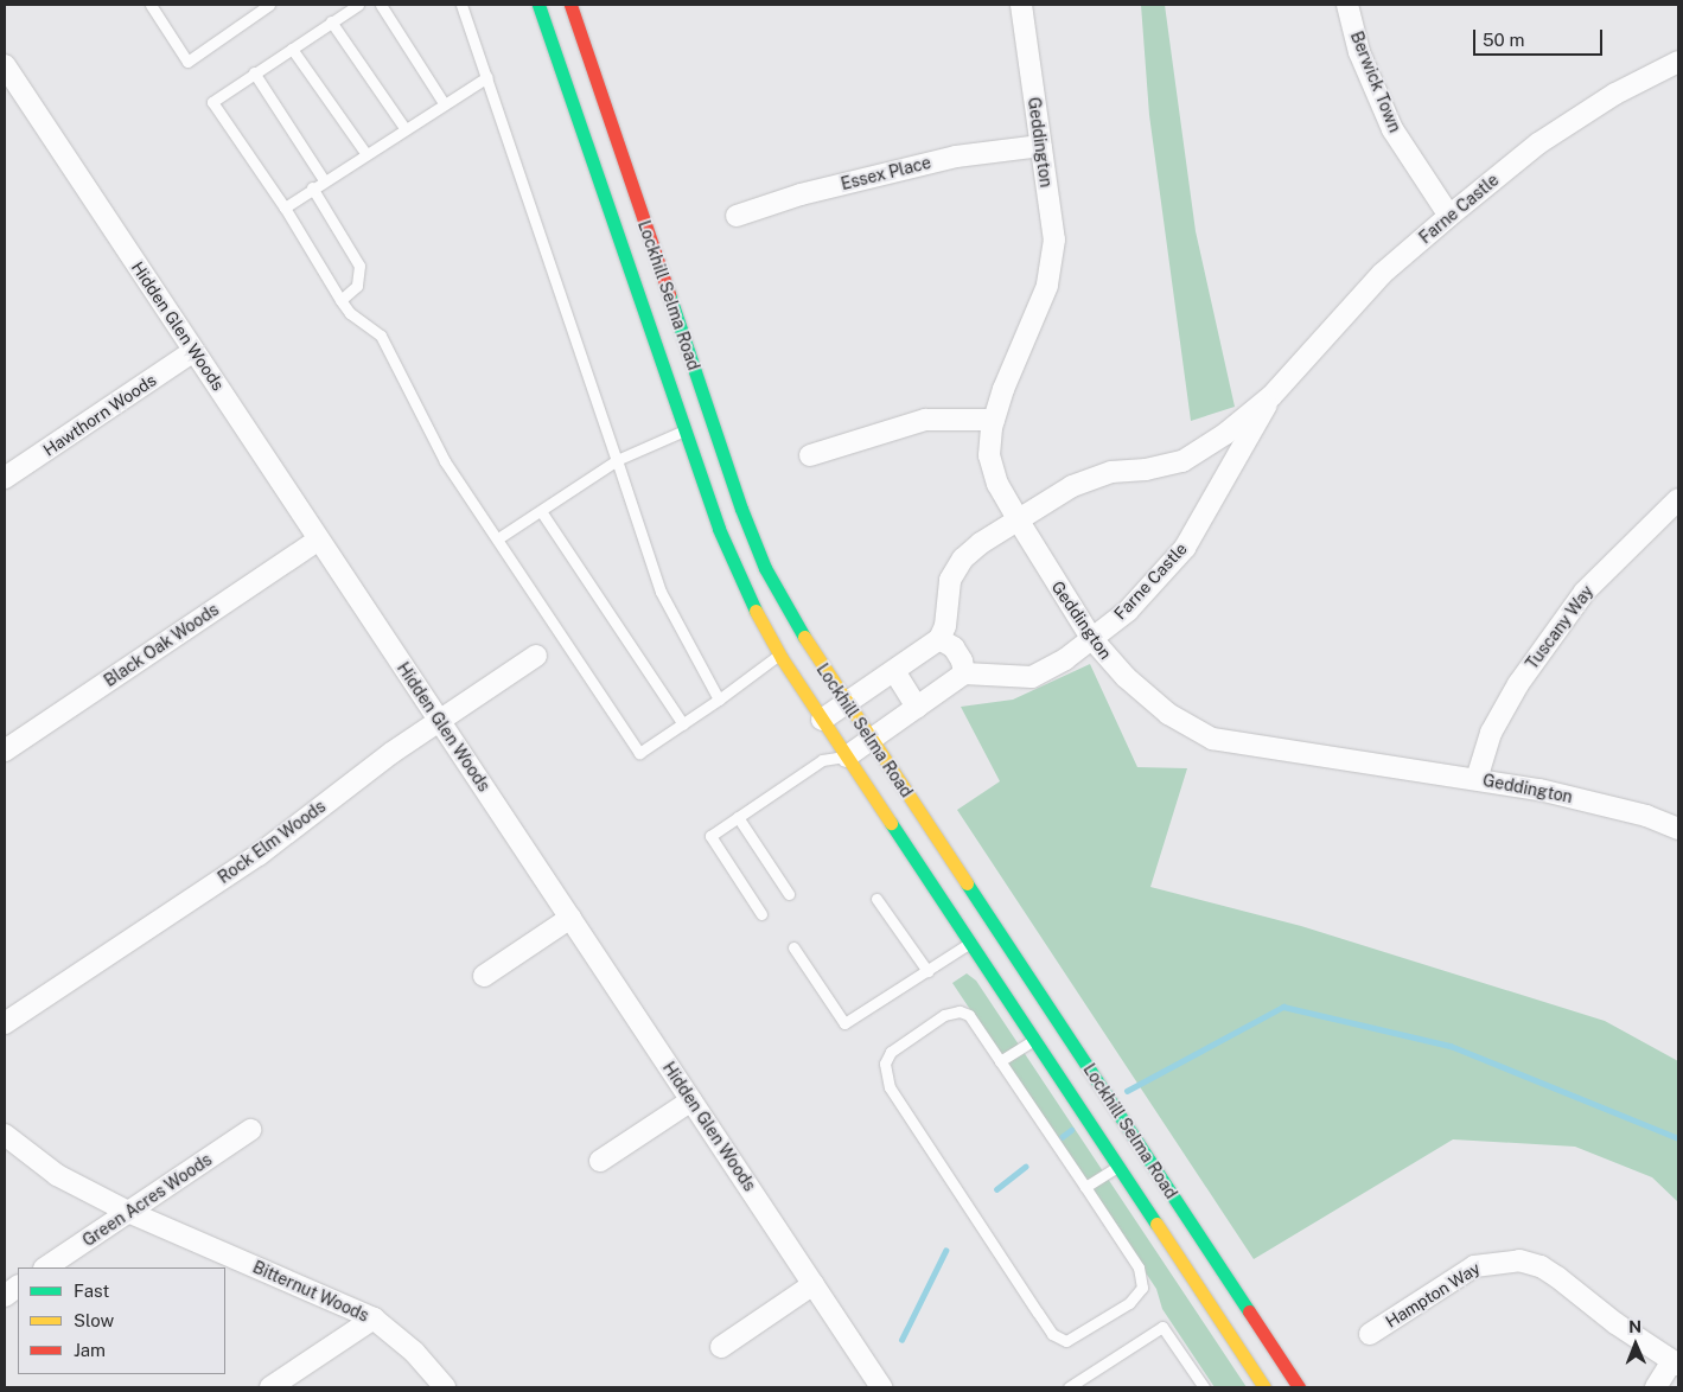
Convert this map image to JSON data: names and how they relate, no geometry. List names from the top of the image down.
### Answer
{
  "streets": {
    "main road": ["Lockhill Selma Road"],
    "street": [
      "Berwick Town",
      "Geddington",
      "Essex Place",
      "Farne Castle",
      "Hidden Glen Woods",
      "Hawthorn Woods",
      "Tuscany Way",
      "Black Oak Woods",
      "Rock Elm Woods",
      "Green Acres Woods",
      "Bitternut Woods",
      "Hampton Way"
    ]
  },
  "crossings": [
    ["Berwick Town", "Farne Castle"],
    ["Geddington", "Essex Place"],
    ["Geddington", "Farne Castle"],
    ["Geddington", "Tuscany Way"],
    ["Hidden Glen Woods", "Hawthorn Woods"],
    ["Hidden Glen Woods", "Black Oak Woods"],
    ["Hidden Glen Woods", "Rock Elm Woods"],
    ["Green Acres Woods", "Bitternut Woods"]
  ],
  "legend": ["Fast", "Slow", "Jam"],
  "scale_bar": "50 m",
  "north": "top"
}
